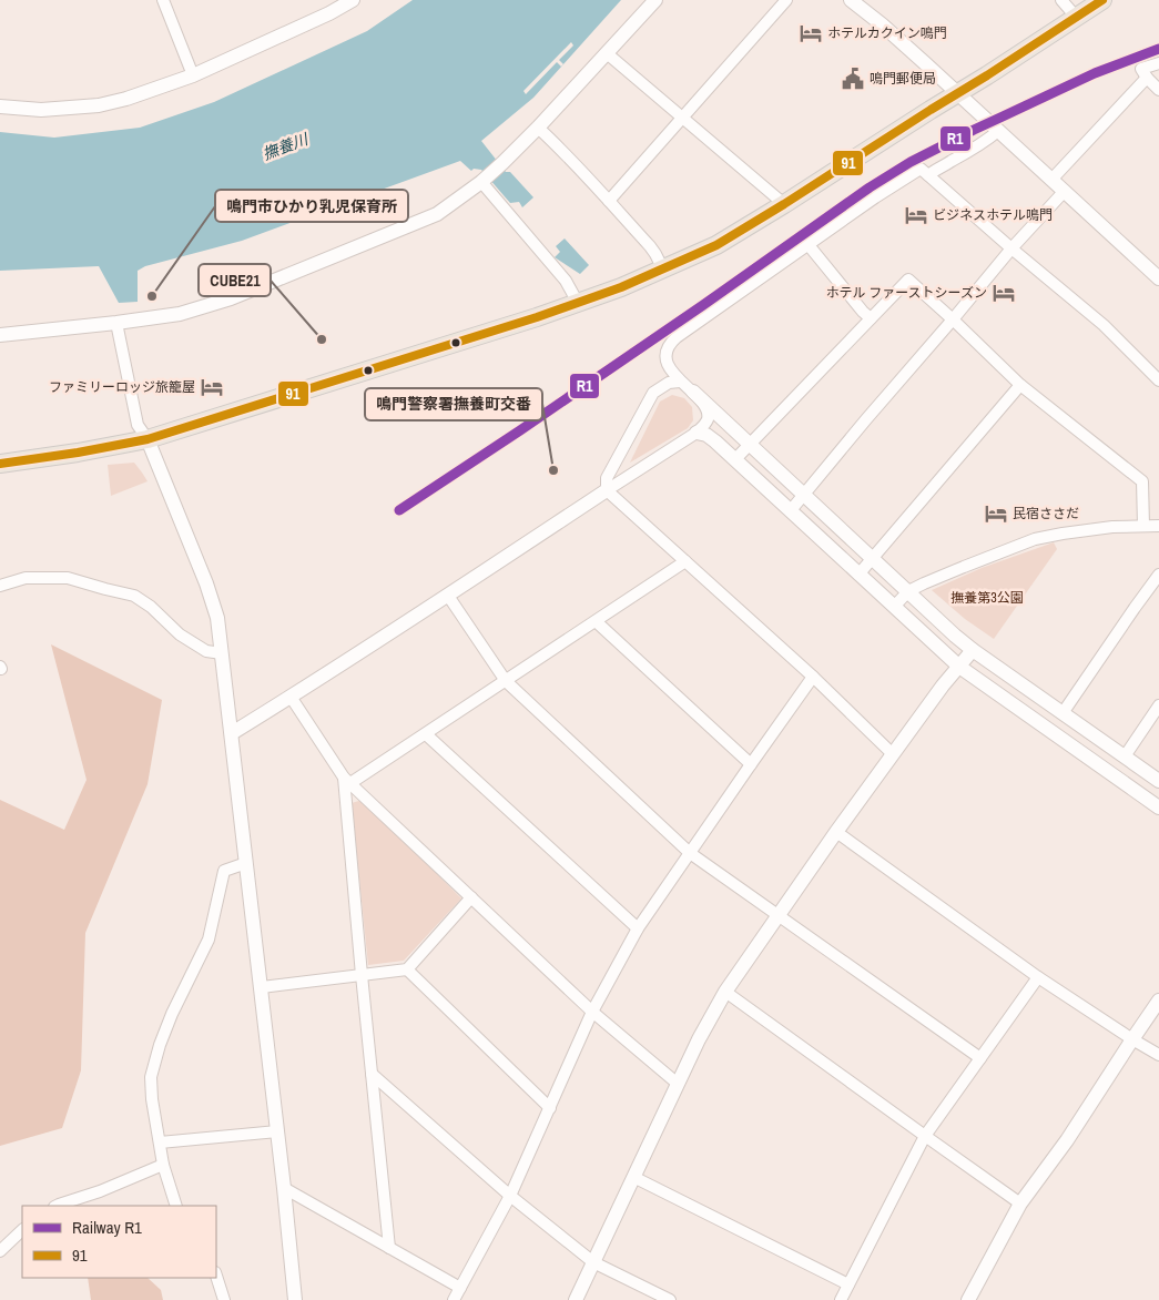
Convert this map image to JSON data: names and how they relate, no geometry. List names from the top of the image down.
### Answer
{
  "water": ["撫養川"],
  "parks": ["撫養第3公園"],
  "places": {
    "hotel": [
      "ホテルカクイン鳴門",
      "ビジネスホテル鳴門",
      "ホテル ファーストシーズン",
      "ファミリーロッジ旅籠屋",
      "民宿ささだ"
    ],
    "public building": ["鳴門郵便局"],
    "other": ["鳴門市ひかり乳児保育所", "CUBE21", "鳴門警察署撫養町交番"]
  },
  "lines": ["transit line 91", "rail line R1"],
  "legend": ["Railway R1", "91"]
}
